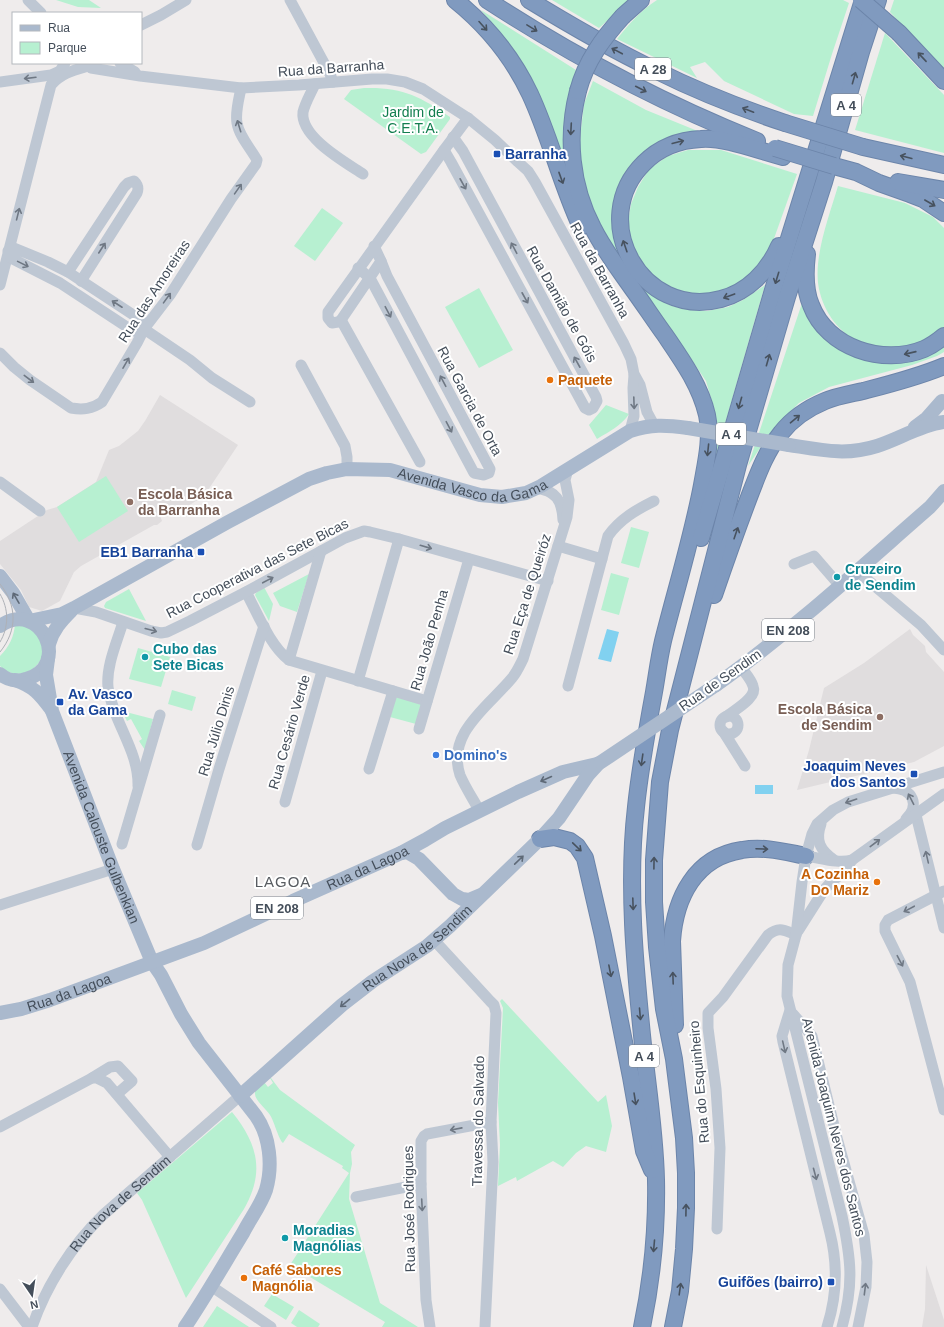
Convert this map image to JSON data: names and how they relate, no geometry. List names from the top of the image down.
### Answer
{
  "streets": {
    "highway": ["A 28", "A 4"],
    "main road": [
      "Avenida Vasco da Gama",
      "EN 208",
      "Rua de Sendim",
      "Avenida Calouste Gulbenkian",
      "Rua da Lagoa",
      "Rua Nova de Sendim"
    ],
    "street": [
      "Rua da Barranha",
      "Rua das Amoreiras",
      "Rua Damião de Góis",
      "Rua Garcia de Orta",
      "Rua Cooperativa das Sete Bicas",
      "Rua Eça de Queiróz",
      "Rua João Penha",
      "Rua Júlio Dinis",
      "Rua Cesário Verde",
      "Rua do Esquinheiro",
      "Travessa do Salvado",
      "Avenida Joaquim Neves dos Santos",
      "Rua José Rodrigues"
    ]
  },
  "crossings": [
    ["Rua da Barranha", "Rua das Amoreiras"],
    ["Rua da Barranha", "Avenida Vasco da Gama"],
    ["Avenida Vasco da Gama", "Rua Cooperativa das Sete Bicas"],
    ["Avenida Vasco da Gama", "Rua Eça de Queiróz"],
    ["Avenida Vasco da Gama", "Avenida Calouste Gulbenkian"],
    ["Rua Cooperativa das Sete Bicas", "Rua Eça de Queiróz"],
    ["Rua Cooperativa das Sete Bicas", "Rua João Penha"],
    ["Rua Eça de Queiróz", "Rua da Lagoa"],
    ["Rua de Sendim", "Rua da Lagoa"],
    ["Rua de Sendim", "Rua Nova de Sendim"],
    ["Avenida Calouste Gulbenkian", "Rua da Lagoa"],
    ["Avenida Calouste Gulbenkian", "Rua Nova de Sendim"],
    ["Rua da Lagoa", "Rua Nova de Sendim"],
    ["Rua Nova de Sendim", "Travessa do Salvado"],
    ["Rua do Esquinheiro", "Avenida Joaquim Neves dos Santos"],
    ["Travessa do Salvado", "Rua José Rodrigues"]
  ],
  "one_way": ["Rua Cooperativa das Sete Bicas", "Rua José Rodrigues"],
  "districts": ["LAGOA"],
  "parks": ["Jardim de C.E.T.A."],
  "places": {
    "transit": [
      "Barranha",
      "EB1 Barranha",
      "Av. Vasco da Gama",
      "Joaquim Neves dos Santos",
      "Guifões (bairro)"
    ],
    "other": [
      "Paquete",
      "Escola Básica da Barranha",
      "Cruzeiro de Sendim",
      "Cubo das Sete Bicas",
      "Escola Básica de Sendim",
      "Domino's",
      "A Cozinha Do Mariz",
      "Moradias Magnólias",
      "Café Sabores Magnólia"
    ]
  },
  "legend": ["Rua", "Parque"],
  "north": "bottom"
}
